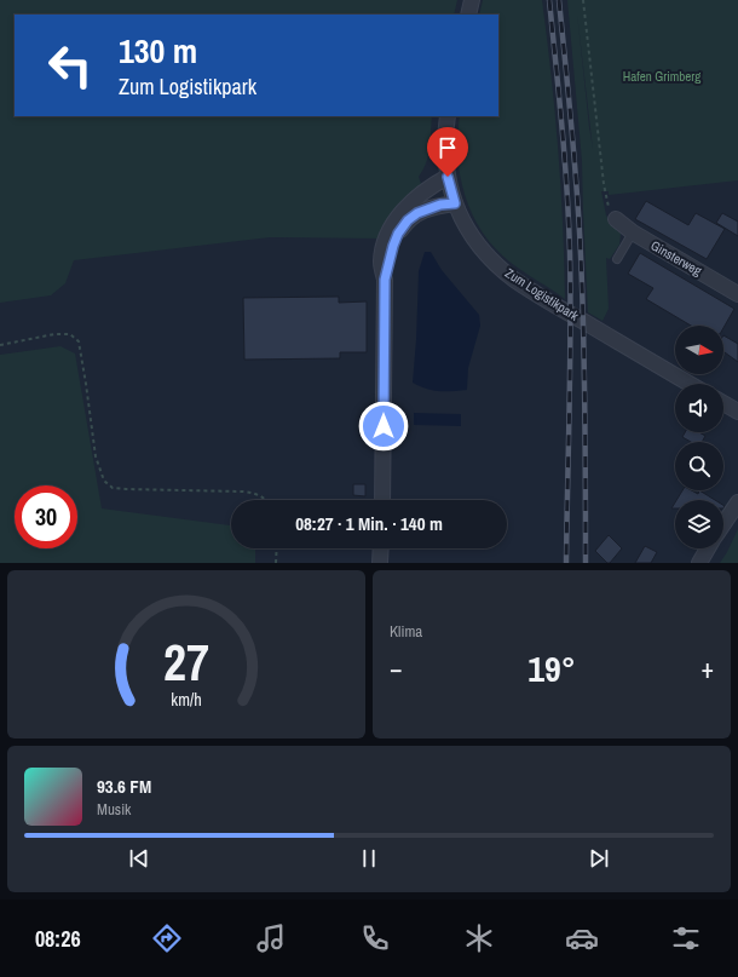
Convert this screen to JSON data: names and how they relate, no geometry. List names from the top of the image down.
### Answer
{
  "streets": {
    "street": ["Ginsterweg", "Zum Logistikpark"]
  },
  "parks": ["Hafen Grimberg"],
  "north": "right",
  "page": {
    "turn": ["130 m", "Zum Logistikpark"],
    "limit": "30",
    "trip": "08:27 · 1 Min. · 140 m",
    "tile": "Klima",
    "heat": ["−", "19°", "+"],
    "song": ["93.6 FM", "Musik"],
    "tabs": "08:26",
    "gauge": ["27", "km/h"]
  }
}
